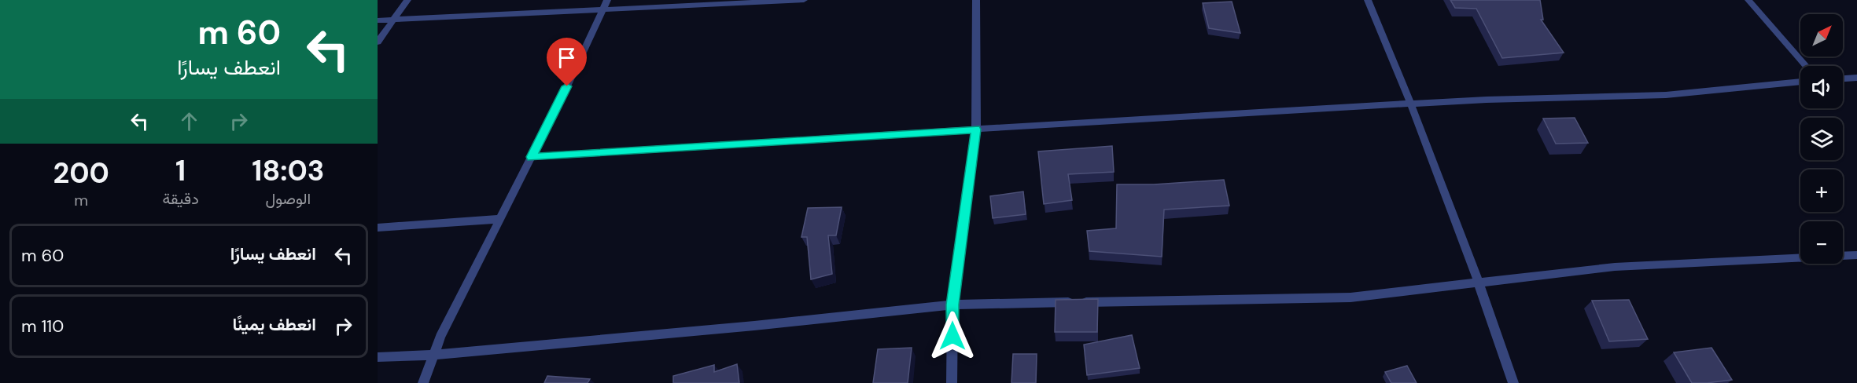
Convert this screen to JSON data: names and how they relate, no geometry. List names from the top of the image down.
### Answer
{
  "north": "top right",
  "page": {
    "turn": ["60 m", "انعطف يسارًا"],
    "map_buttons": ["+", "−"],
    "eta": [
      "18:03",
      "الوصول",
      "1",
      "دقيقة",
      "200",
      "m"
    ],
    "list": [
      {
        "name": "انعطف يسارًا",
        "value": "60 m"
      },
      {
        "name": "انعطف يمينًا",
        "value": "110 m"
      }
    ]
  }
}
